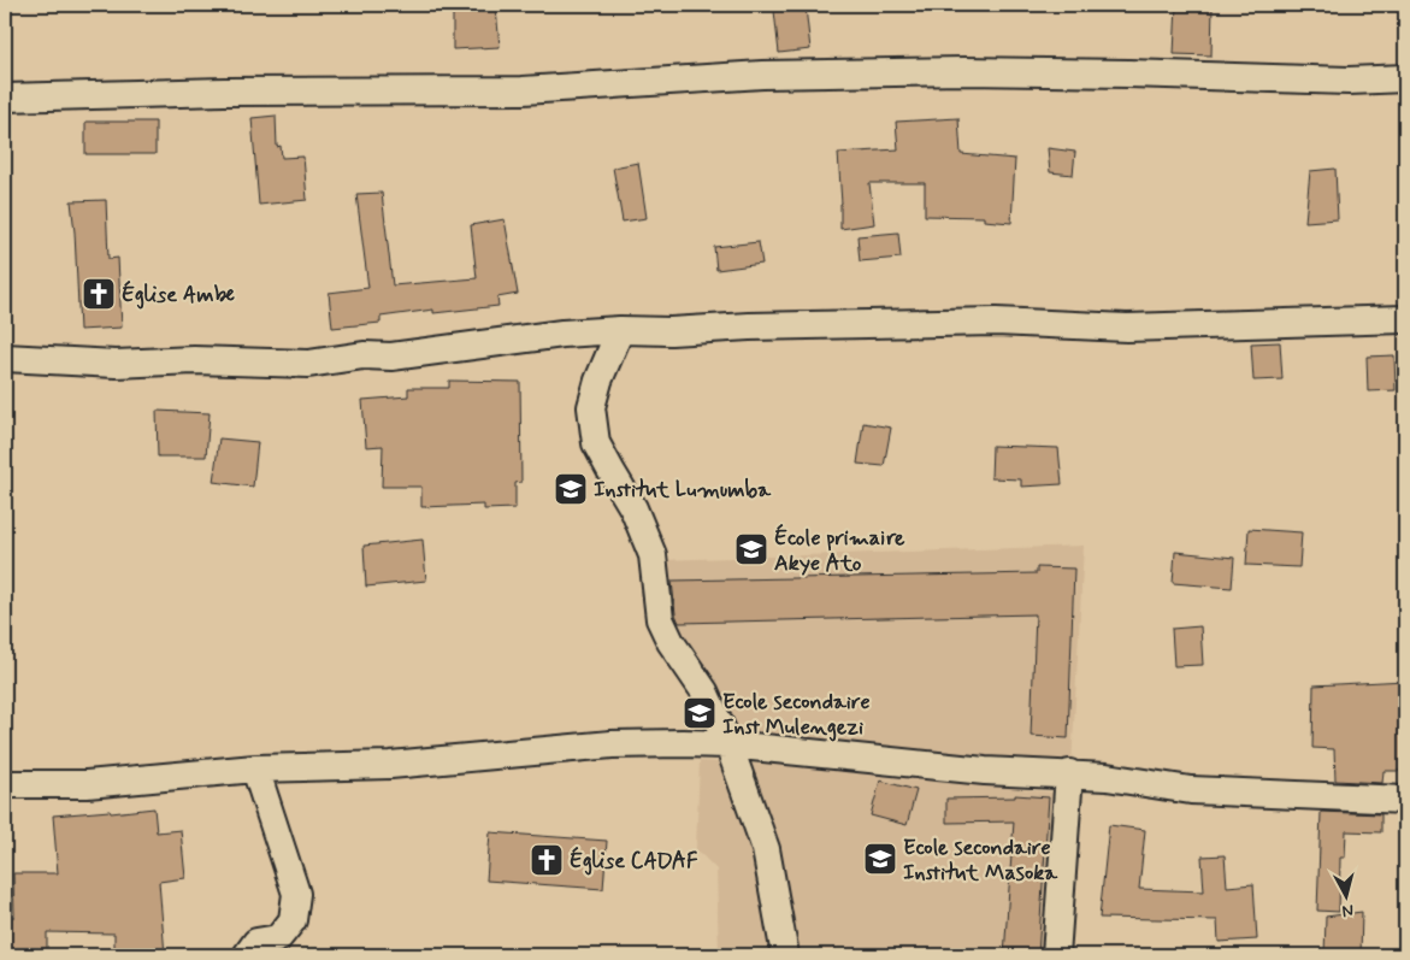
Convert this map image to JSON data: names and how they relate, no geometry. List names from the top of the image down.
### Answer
{
  "places": {
    "church": ["Église Ambe", "Église CADAF"],
    "school or university": [
      "Institut Lumumba",
      "École primaire Akye Ato",
      "Ecole secondaire Inst Mulengezi",
      "Ecole secondaire Institut Masoka"
    ]
  },
  "north": "bottom"
}
